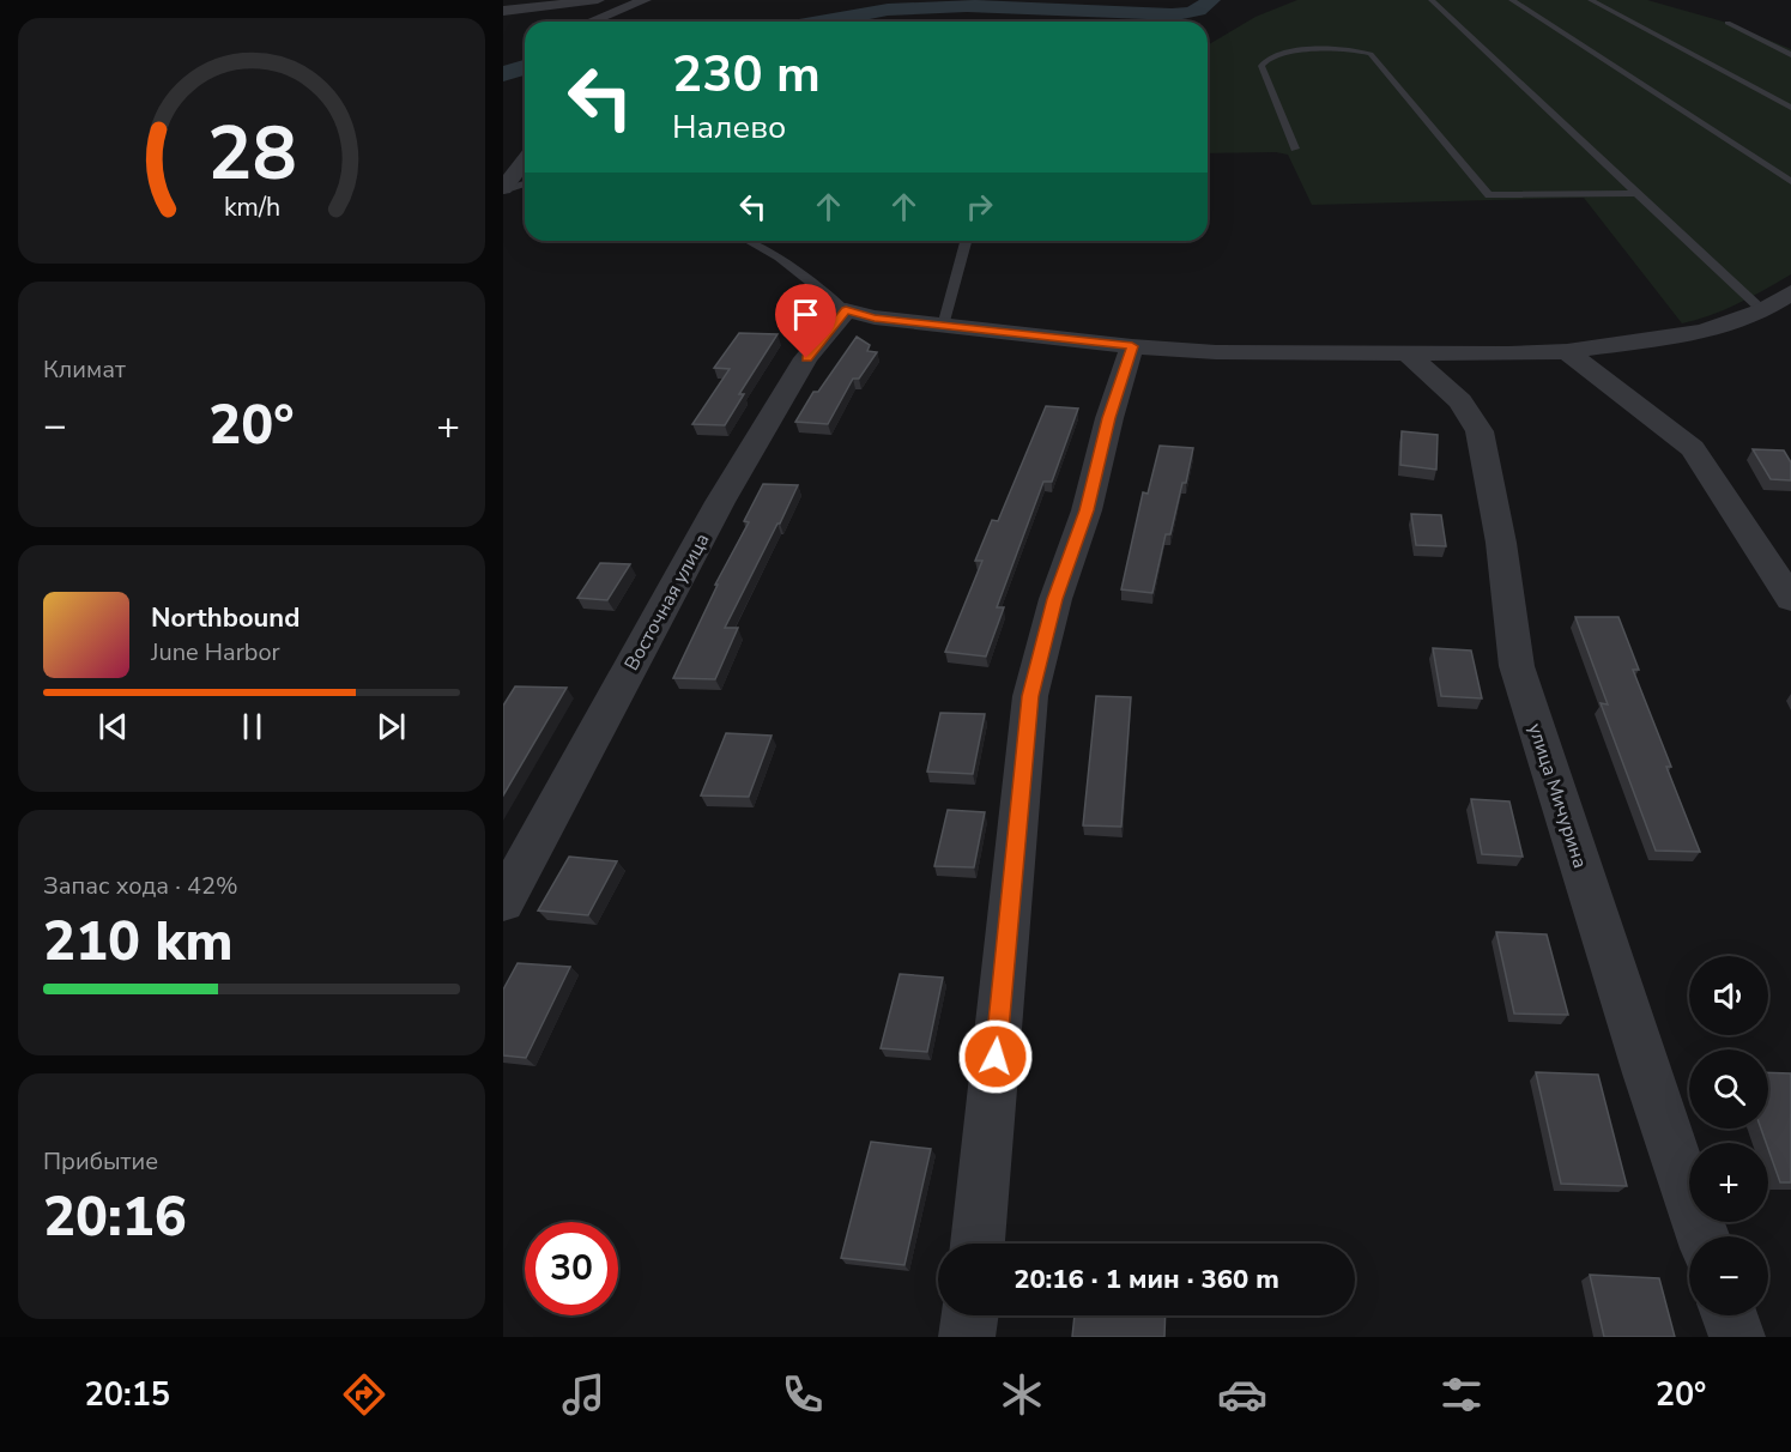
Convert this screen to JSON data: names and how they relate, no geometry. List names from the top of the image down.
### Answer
{
  "streets": {
    "street": ["Восточная улица", "улица Мичурина"]
  },
  "page": {
    "turn": ["230 m", "Налево"],
    "tile": [
      "Климат",
      ["Запас хода · 42%", "210 km"],
      ["Прибытие", "20:16"]
    ],
    "heat": ["−", "20°", "+"],
    "song": ["Northbound", "June Harbor"],
    "map_buttons": ["+", "−"],
    "limit": "30",
    "trip": "20:16 · 1 мин · 360 m",
    "tabs": ["20:15", "20°"],
    "gauge": ["28", "km/h"]
  }
}
